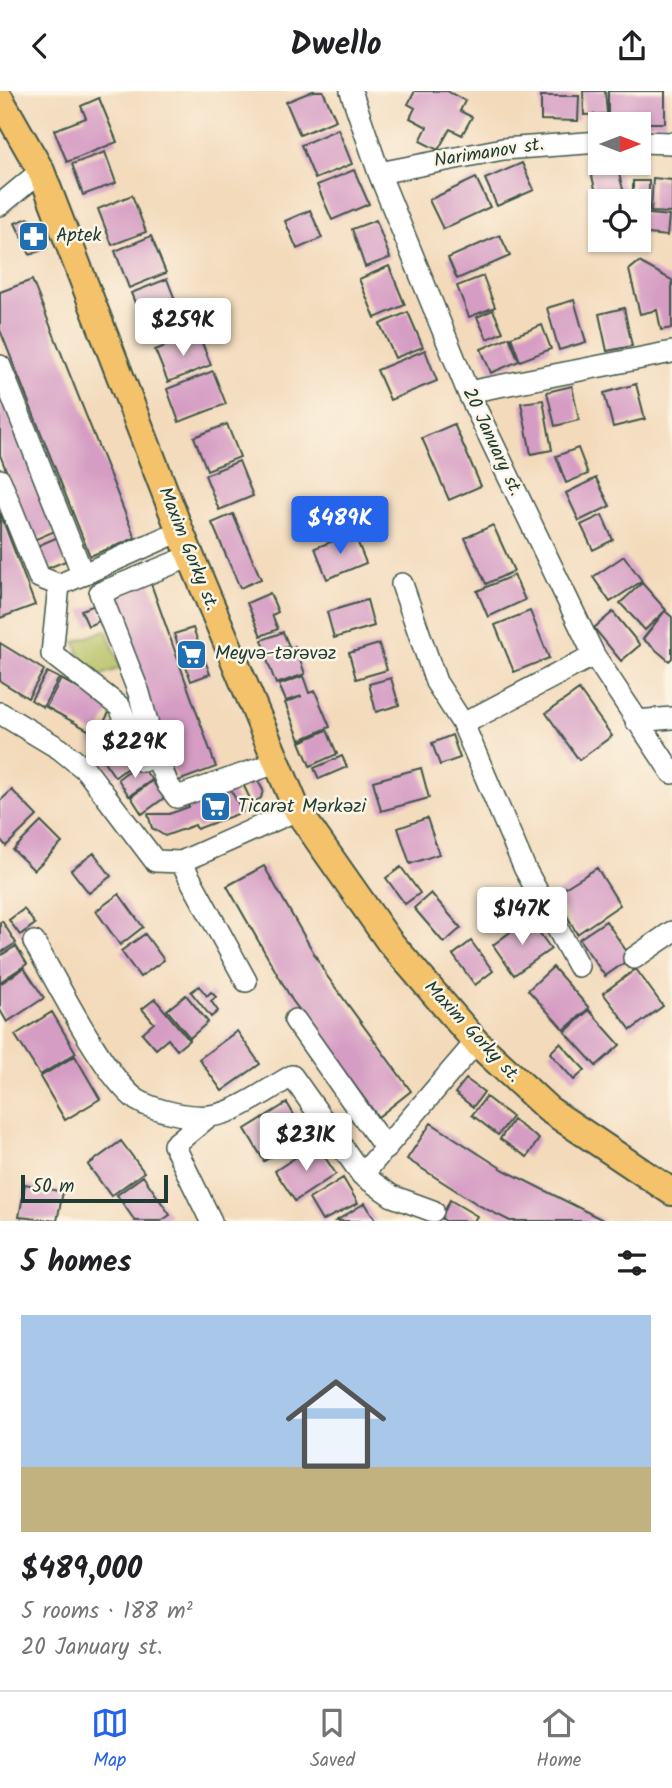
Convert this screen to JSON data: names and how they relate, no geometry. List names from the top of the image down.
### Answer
{
  "streets": {
    "main road": ["Maxim Gorky st."],
    "street": ["Narimanov st.", "20 January st."]
  },
  "crossings": [
    ["Narimanov st.", "20 January st."]
  ],
  "places": {
    "pharmacy": ["Aptek"],
    "supermarket": ["Meyvə-tərəvəz", "Ticarət Mərkəzi"]
  },
  "scale_bar": "50 m",
  "north": "right",
  "page": {
    "header": "Dwello",
    "price": [
      "$259K",
      "$489K",
      "$229K",
      "$147K",
      "$231K"
    ],
    "scale": "50 m",
    "heading": "5 homes",
    "list": [
      {
        "name": "$489,000",
        "note": "5 rooms · 188 m² · 20 January st."
      }
    ],
    "tabs": ["Map", "Saved", "Home"]
  }
}
